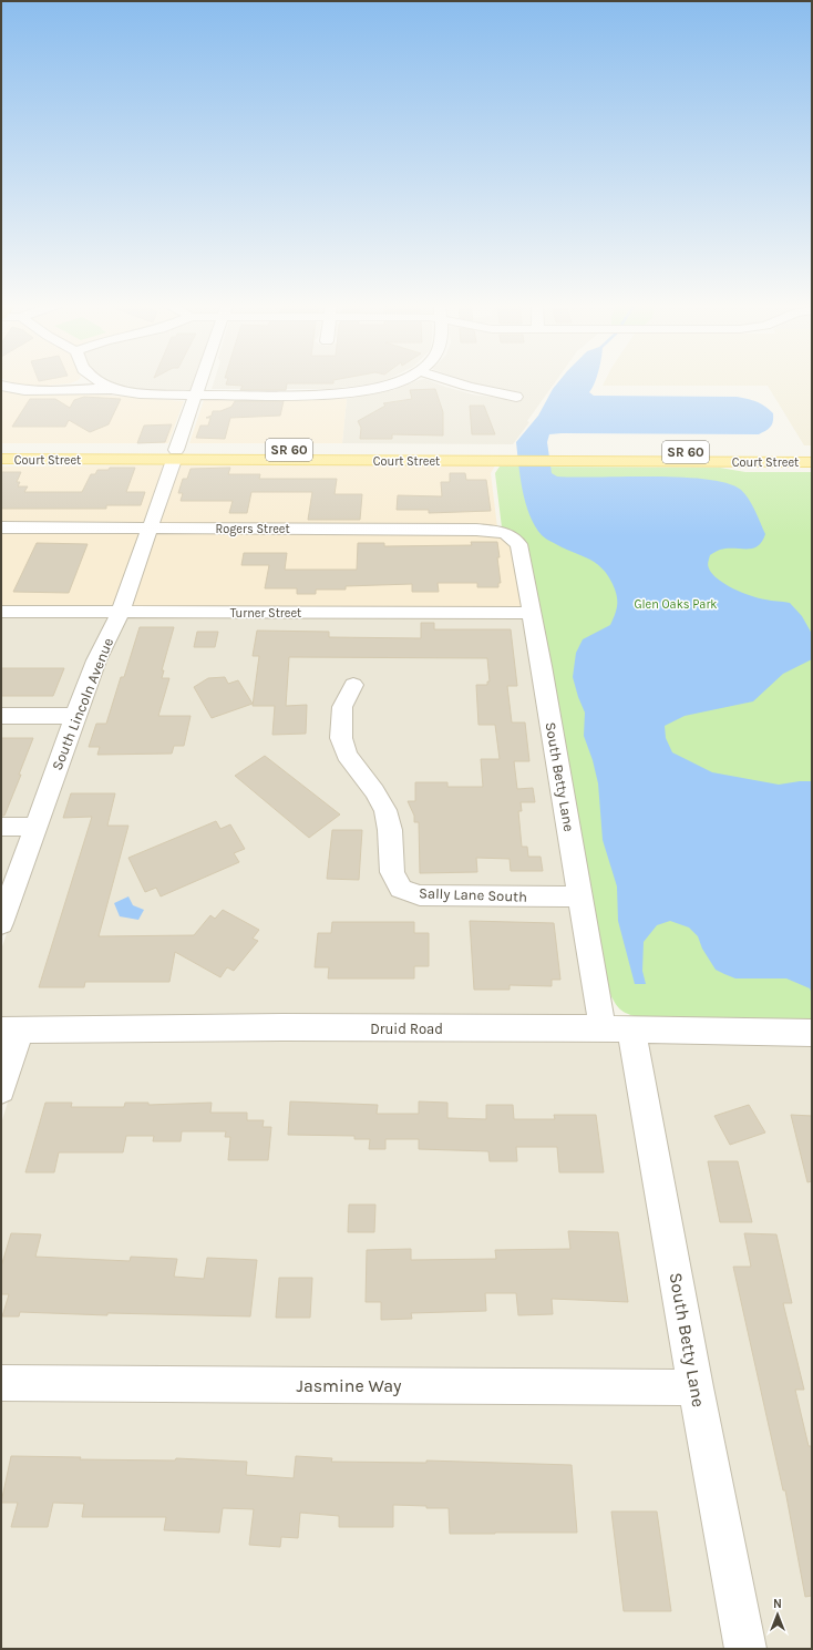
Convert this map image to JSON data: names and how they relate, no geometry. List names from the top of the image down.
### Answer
{
  "streets": {
    "main road": ["SR 60", "Court Street"],
    "street": [
      "Rogers Street",
      "Turner Street",
      "South Lincoln Avenue",
      "South Betty Lane",
      "Sally Lane South",
      "Druid Road",
      "Jasmine Way"
    ]
  },
  "crossings": [
    ["Court Street", "South Lincoln Avenue"],
    ["Rogers Street", "South Lincoln Avenue"],
    ["Rogers Street", "South Betty Lane"],
    ["Turner Street", "South Lincoln Avenue"],
    ["Turner Street", "South Betty Lane"],
    ["South Betty Lane", "Sally Lane South"],
    ["South Betty Lane", "Druid Road"],
    ["South Betty Lane", "Jasmine Way"]
  ],
  "parks": ["Glen Oaks Park"],
  "north": "top"
}
